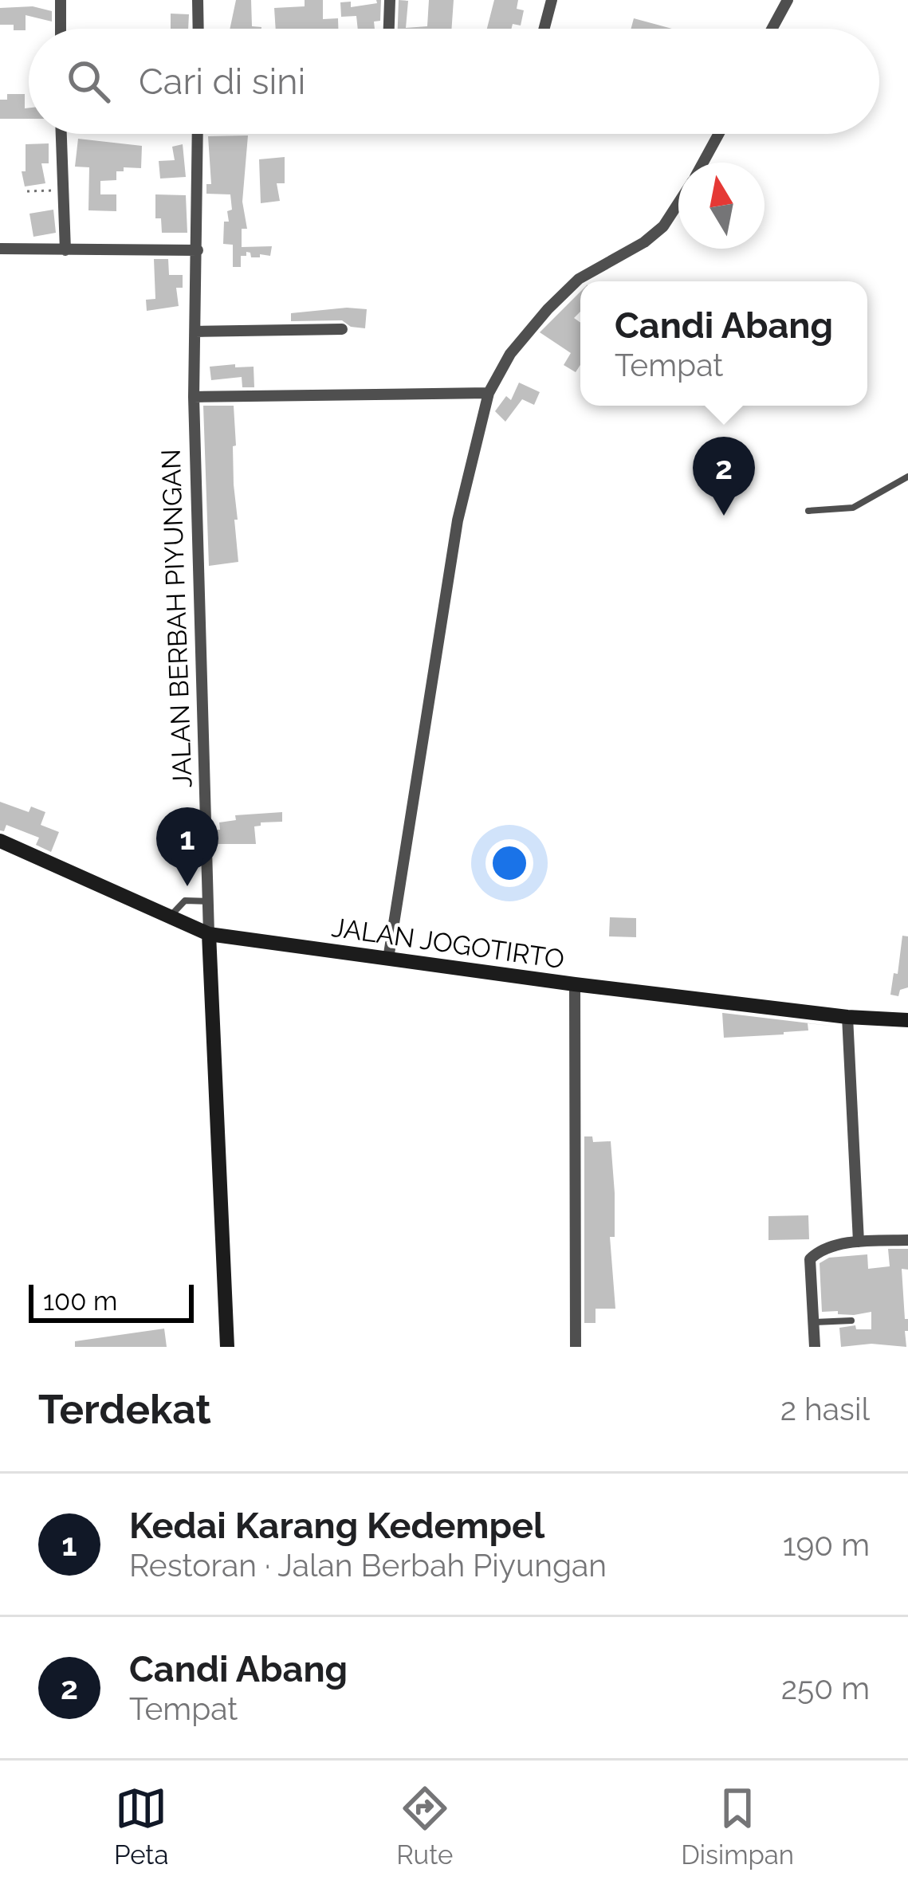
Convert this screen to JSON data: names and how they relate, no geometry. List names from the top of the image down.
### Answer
{
  "streets": {
    "street": ["JALAN BERBAH PIYUNGAN", "JALAN JOGOTIRTO"]
  },
  "crossings": [
    ["JALAN BERBAH PIYUNGAN", "JALAN JOGOTIRTO"]
  ],
  "scale_bar": "100 m",
  "north": "top",
  "page": {
    "search": "Cari di sini",
    "popup": ["Candi Abang", "Tempat"],
    "pins": ["2", "1"],
    "scale": "100 m",
    "heading": ["Terdekat", "2 hasil"],
    "list": [
      {
        "mark": "1",
        "name": "Kedai Karang Kedempel",
        "note": "Restoran · Jalan Berbah Piyungan",
        "value": "190 m"
      },
      {
        "mark": "2",
        "name": "Candi Abang",
        "note": "Tempat",
        "value": "250 m"
      }
    ],
    "nav": ["Peta", "Rute", "Disimpan"]
  }
}
